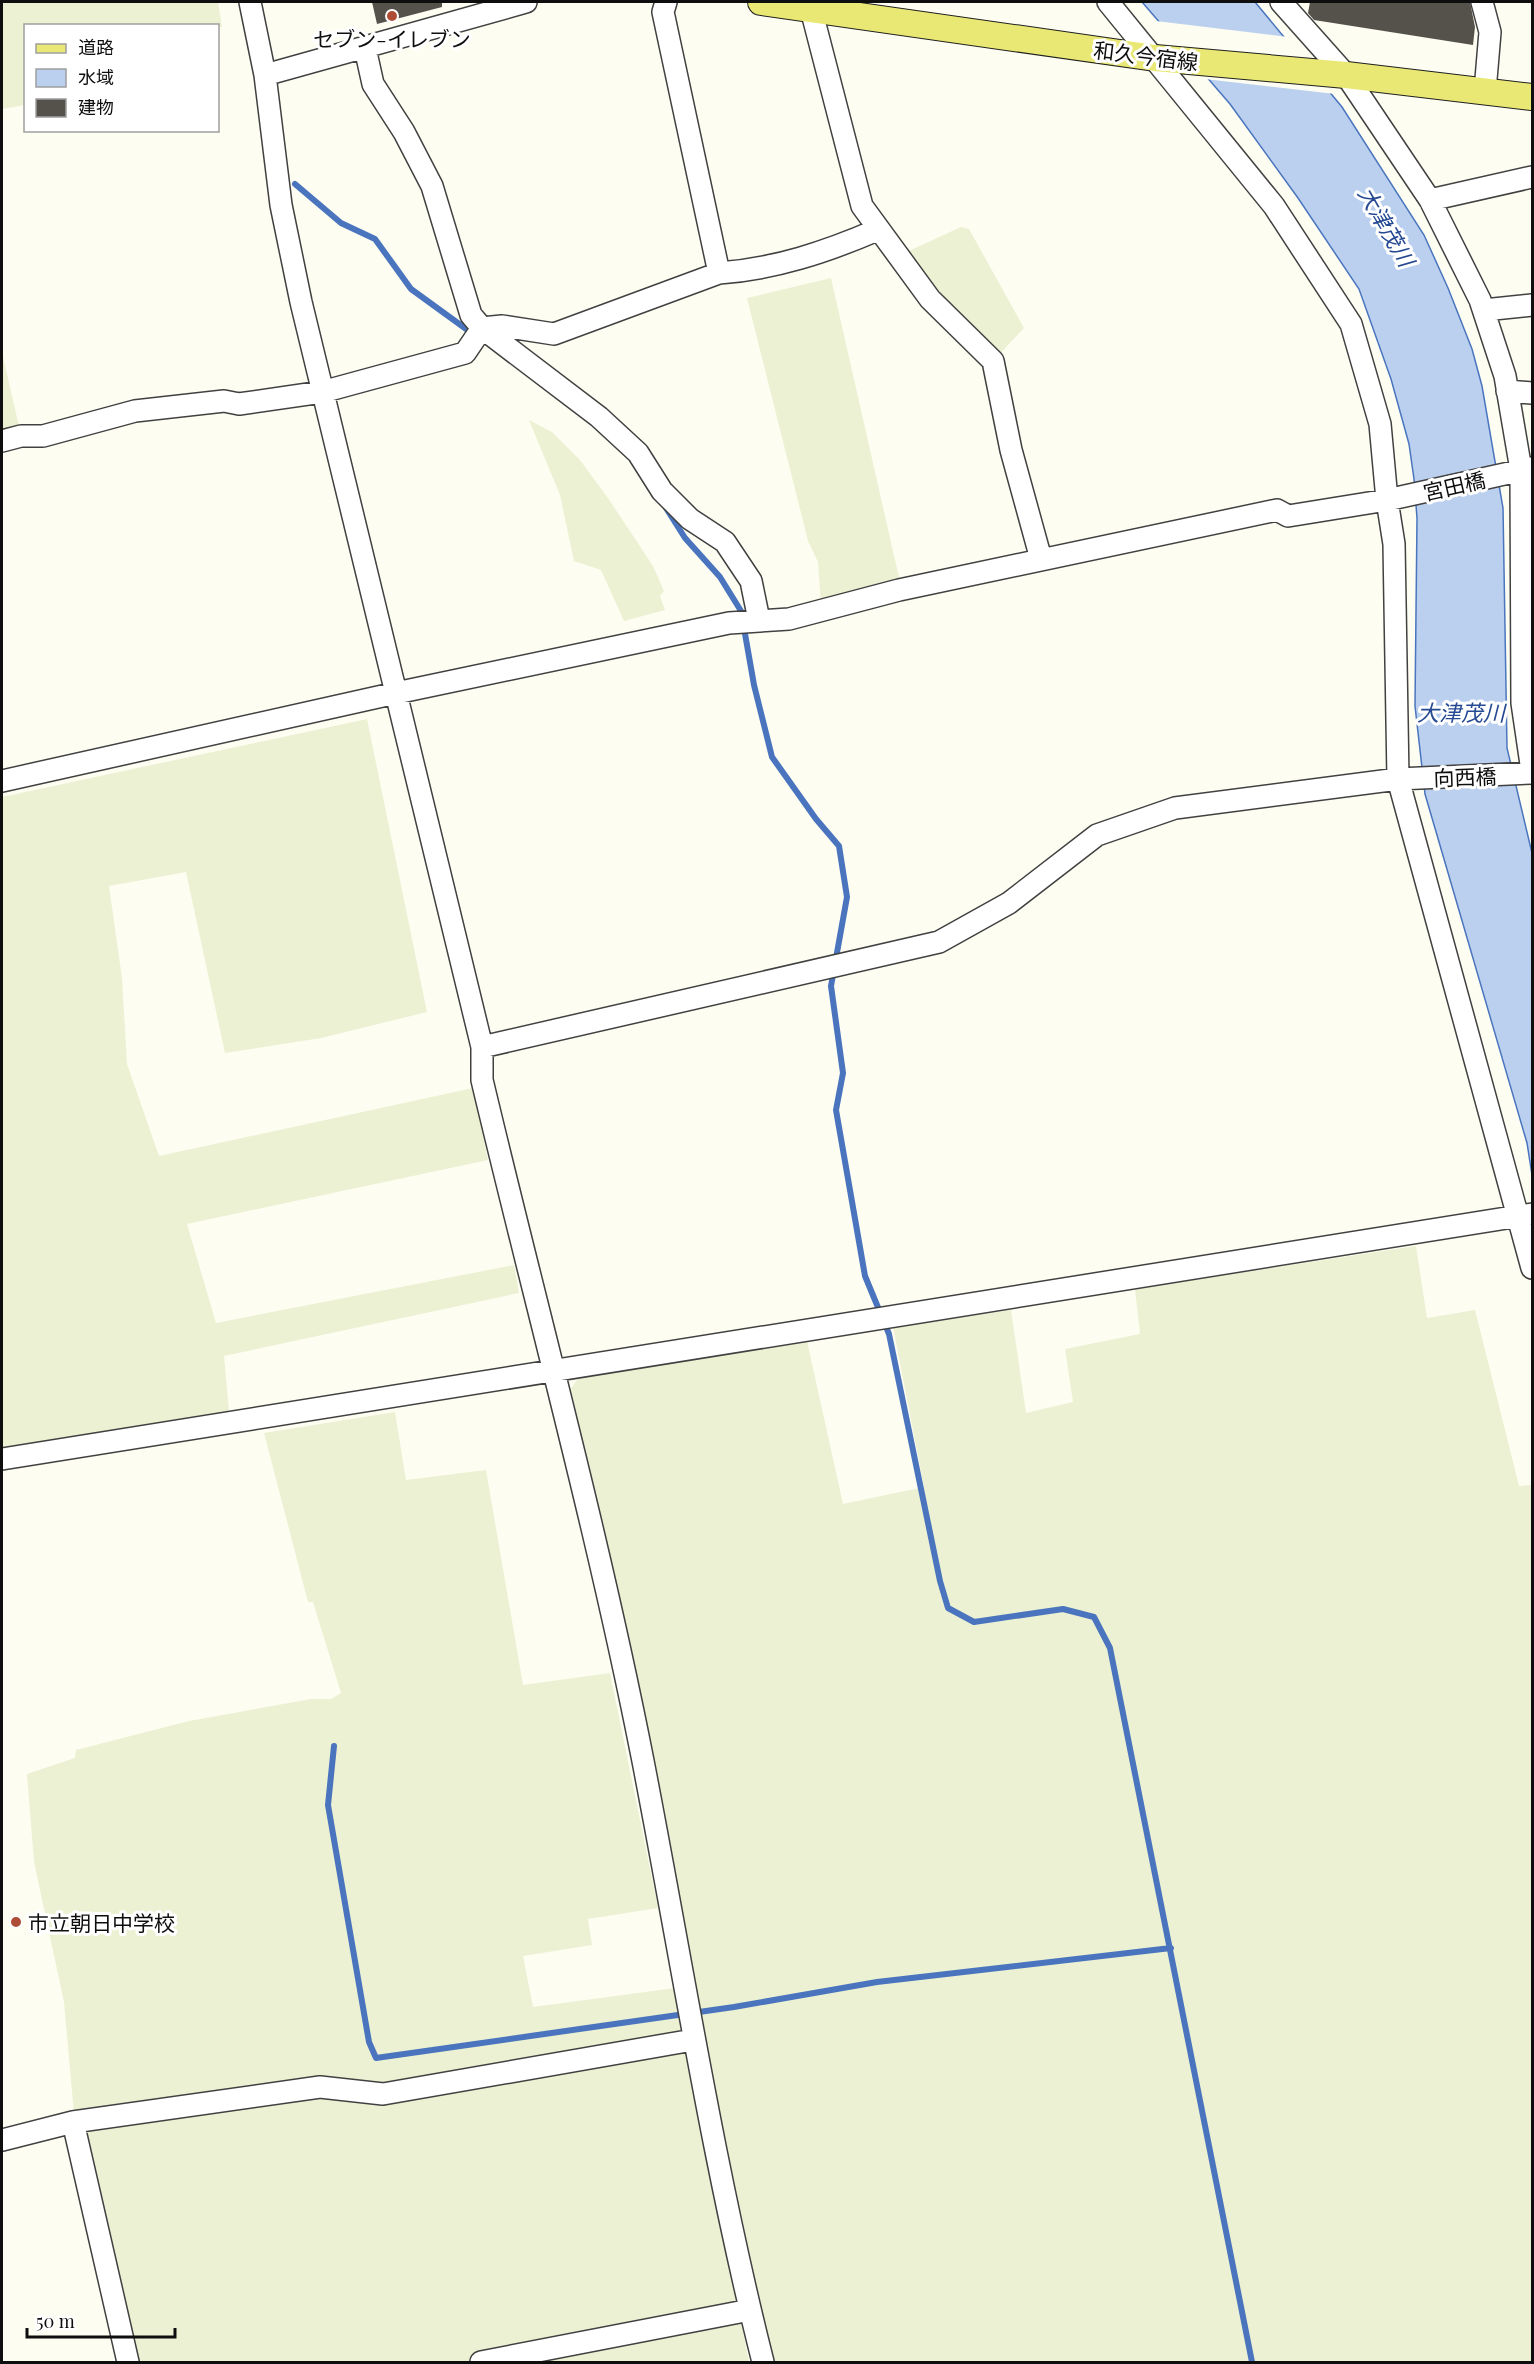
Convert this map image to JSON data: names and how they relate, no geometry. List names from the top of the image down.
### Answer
{
  "streets": {
    "main road": ["和久今宿線"],
    "street": ["宮田橋", "向西橋"]
  },
  "water": ["大津茂川"],
  "places": ["セブン-イレブン", "市立朝日中学校"],
  "legend": ["道路", "水域", "建物"],
  "scale_bar": "50 m"
}
